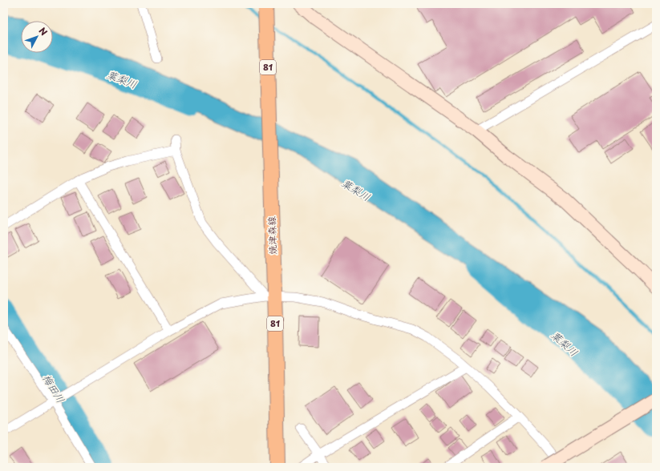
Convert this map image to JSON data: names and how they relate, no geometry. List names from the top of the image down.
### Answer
{
  "streets": {
    "main road": ["81", "焼津森線"]
  },
  "water": ["葉梨川", "梅田川"],
  "north": "top right"
}
